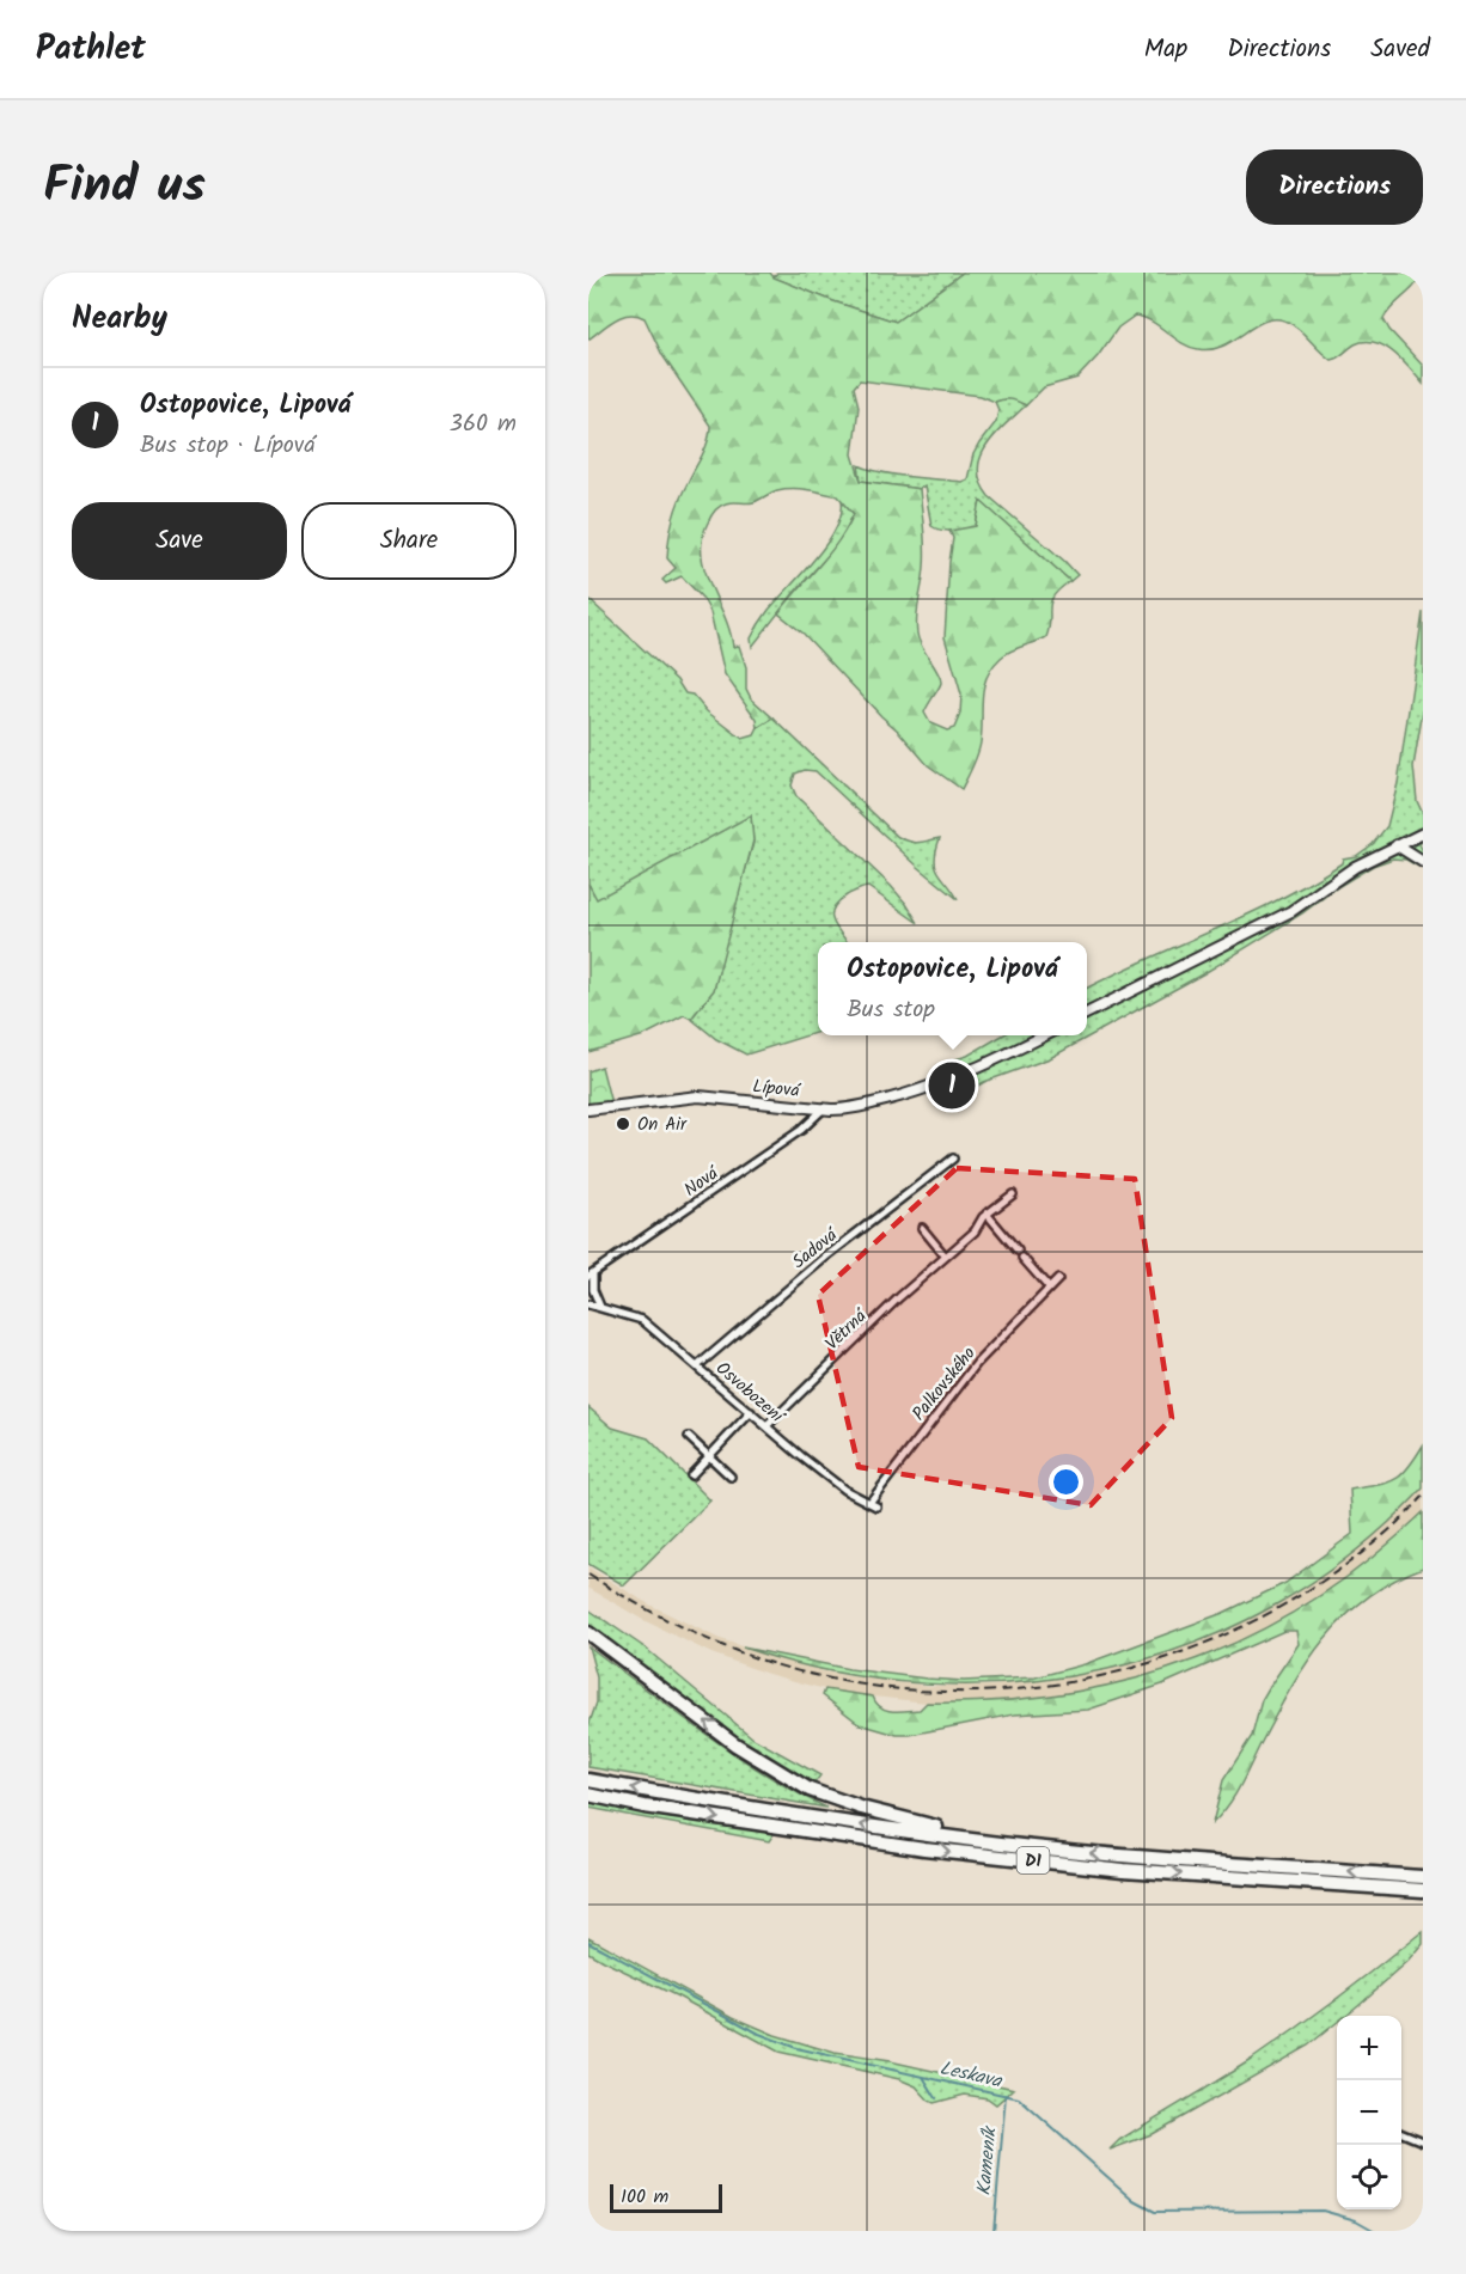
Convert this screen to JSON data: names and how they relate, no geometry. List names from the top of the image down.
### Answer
{
  "streets": {
    "highway": ["D1"],
    "street": [
      "Lípová",
      "Nová",
      "Sadová",
      "Větrná",
      "Palkovského",
      "Osvobození"
    ]
  },
  "crossings": [
    ["Lípová", "Nová"],
    ["Sadová", "Osvobození"],
    ["Větrná", "Osvobození"],
    ["Palkovského", "Osvobození"]
  ],
  "water": ["Leskava", "Kameník"],
  "places": ["On Air"],
  "scale_bar": "100 m",
  "page": {
    "header": "Pathlet",
    "nav": ["Map", "Directions", "Saved"],
    "title": "Find us",
    "buttons": [
      "Directions",
      ["Save", "Share"]
    ],
    "heading": "Nearby",
    "list": [
      {
        "mark": "1",
        "name": "Ostopovice, Lipová",
        "note": "Bus stop · Lípová",
        "value": "360 m"
      }
    ],
    "popup": ["Ostopovice, Lipová", "Bus stop"],
    "pins": "1",
    "map_buttons": ["+", "−"],
    "scale": "100 m"
  }
}
